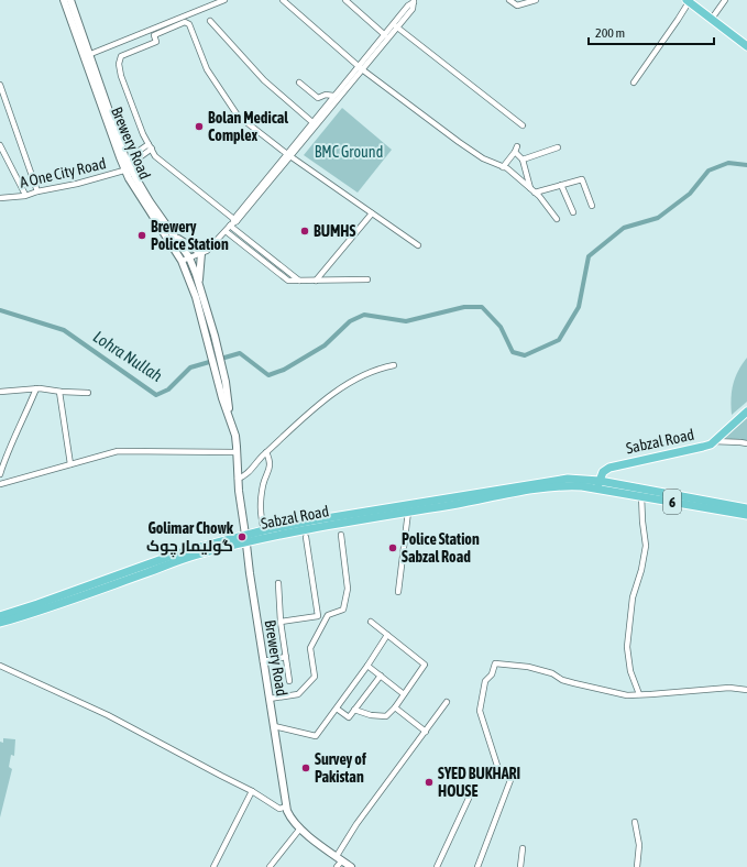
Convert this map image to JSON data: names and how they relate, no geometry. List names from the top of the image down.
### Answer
{
  "streets": {
    "main road": ["Brewery Road", "Sabzal Road", "6"],
    "street": ["A One City Road"]
  },
  "crossings": [
    ["Brewery Road", "A One City Road"],
    ["Brewery Road", "Sabzal Road"],
    ["Sabzal Road", "6"]
  ],
  "water": ["Lohra Nullah"],
  "parks": ["BMC Ground"],
  "places": [
    "Bolan Medical Complex",
    "BUMHS",
    "Brewery Police Station",
    "Golimar Chowk گولیمار چوک",
    "Police Station Sabzal Road",
    "Survey of Pakistan",
    "SYED BUKHARI HOUSE"
  ],
  "scale_bar": "200 m"
}
